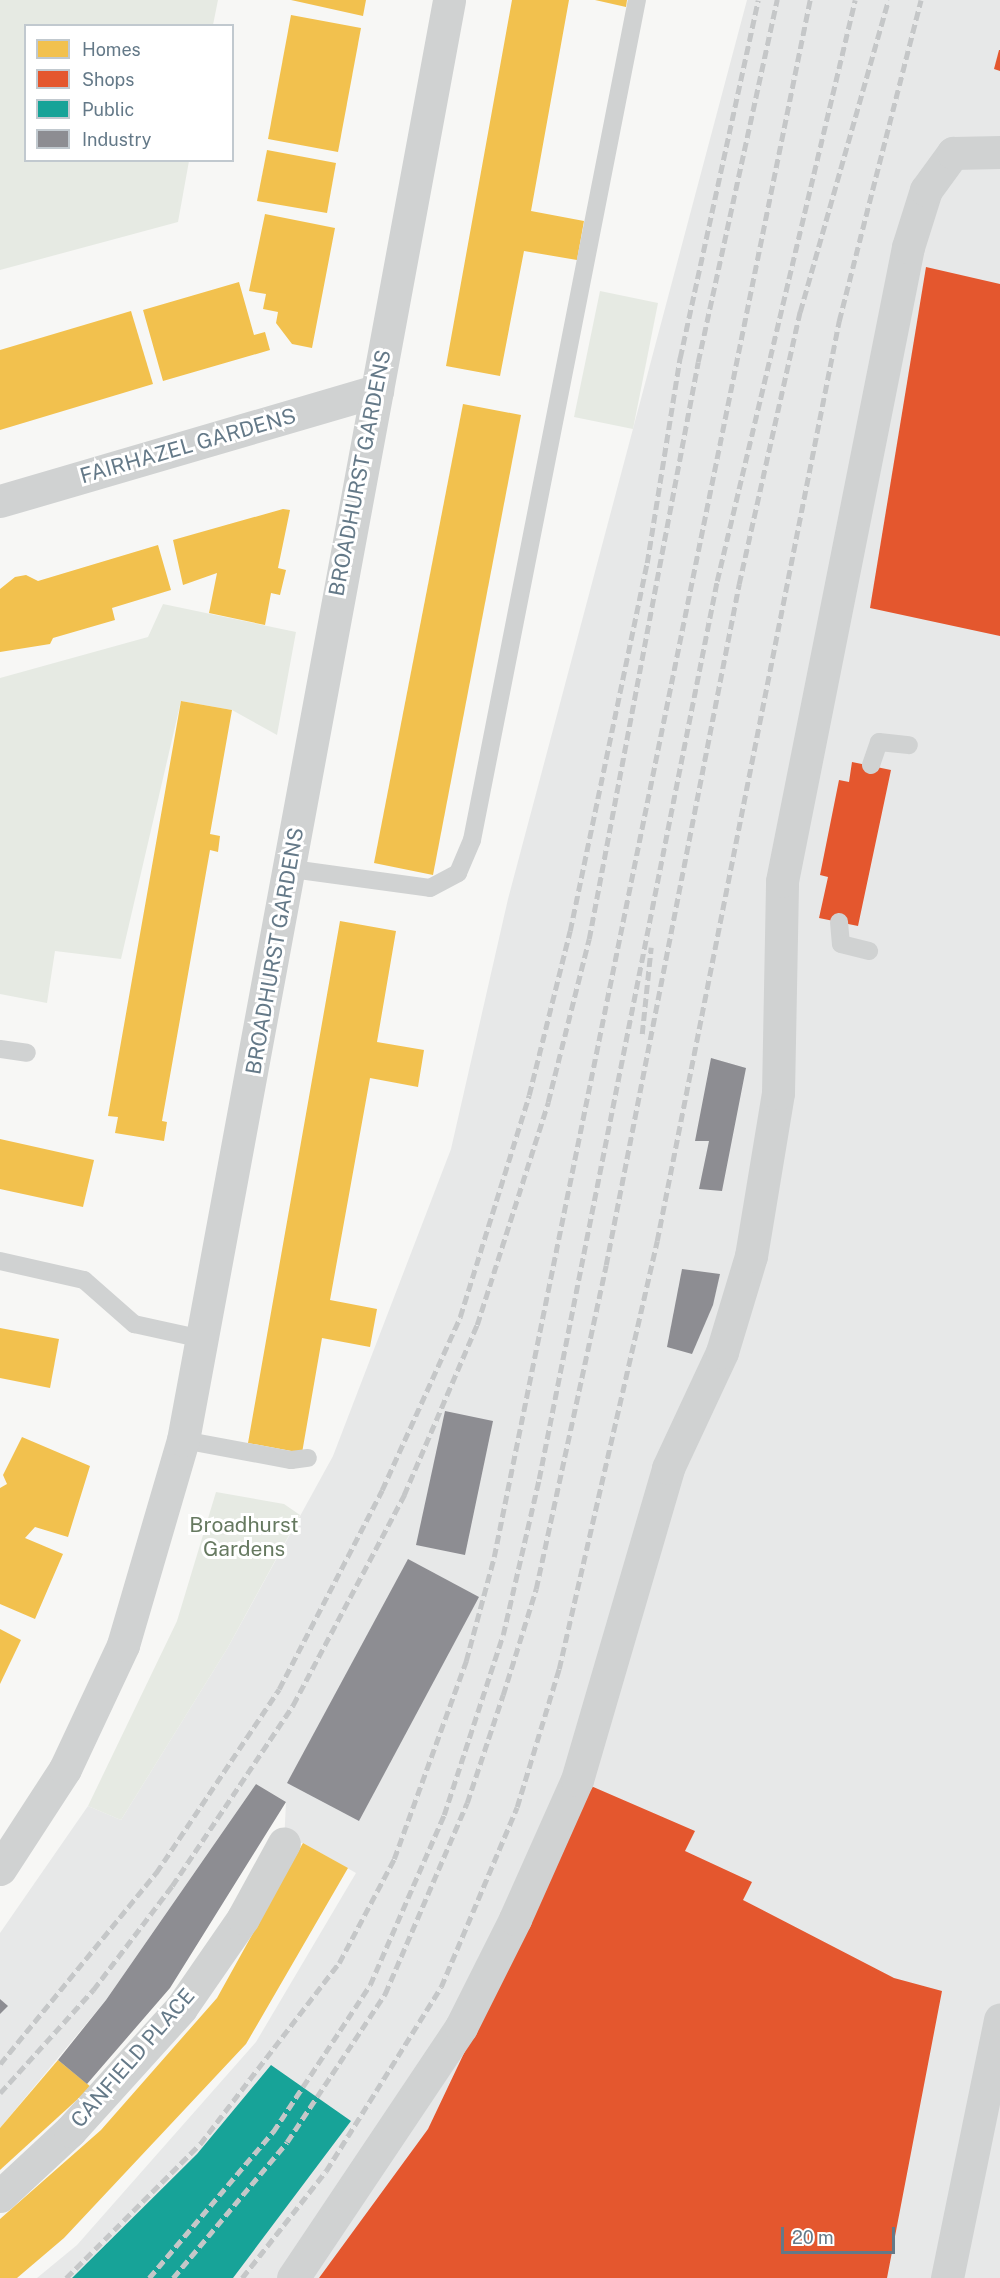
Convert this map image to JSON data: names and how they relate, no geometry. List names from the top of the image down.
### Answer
{
  "streets": {
    "street": ["FAIRHAZEL GARDENS", "BROADHURST GARDENS", "CANFIELD PLACE"]
  },
  "crossings": [
    ["FAIRHAZEL GARDENS", "BROADHURST GARDENS"]
  ],
  "parks": ["Broadhurst Gardens"],
  "legend": [
    "Homes",
    "Shops",
    "Public",
    "Industry"
  ],
  "scale_bar": "20 m"
}
